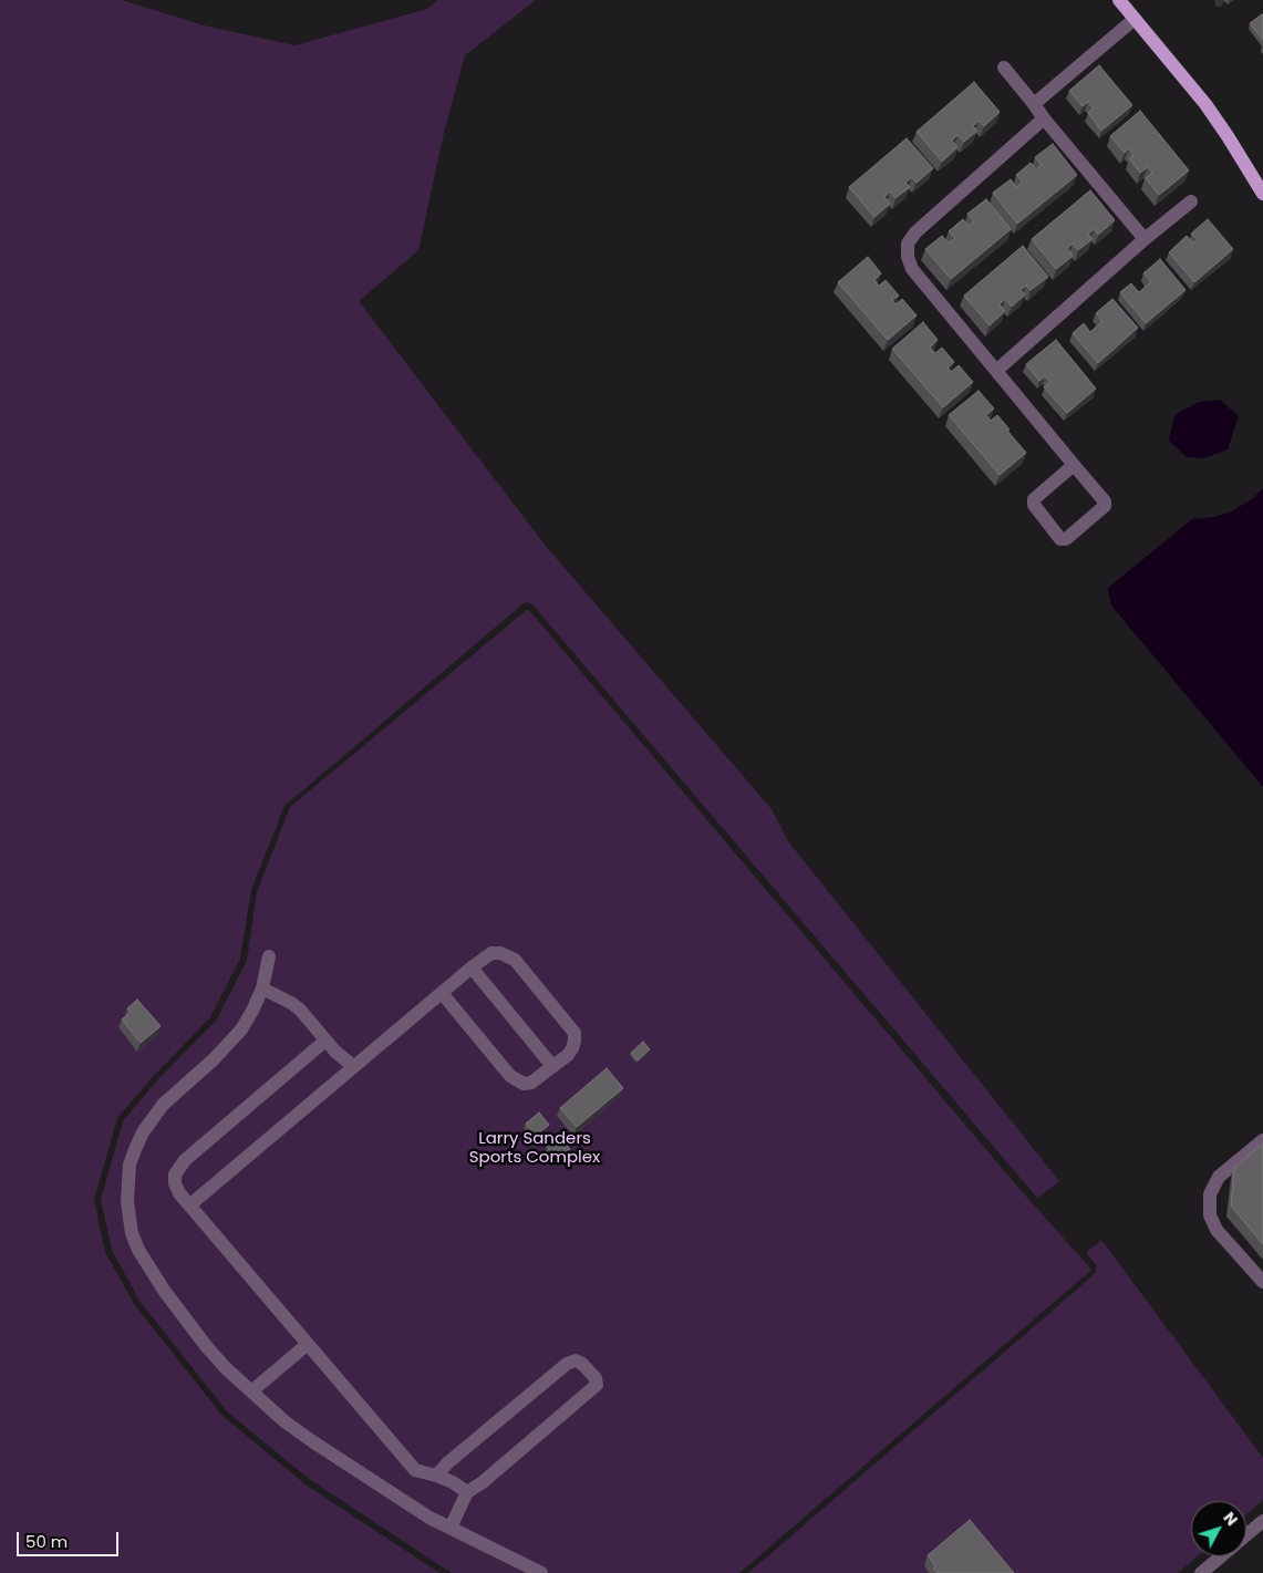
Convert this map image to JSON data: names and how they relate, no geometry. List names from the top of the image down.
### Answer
{
  "parks": ["Larry Sanders Sports Complex"],
  "scale_bar": "50 m",
  "north": "top right"
}
